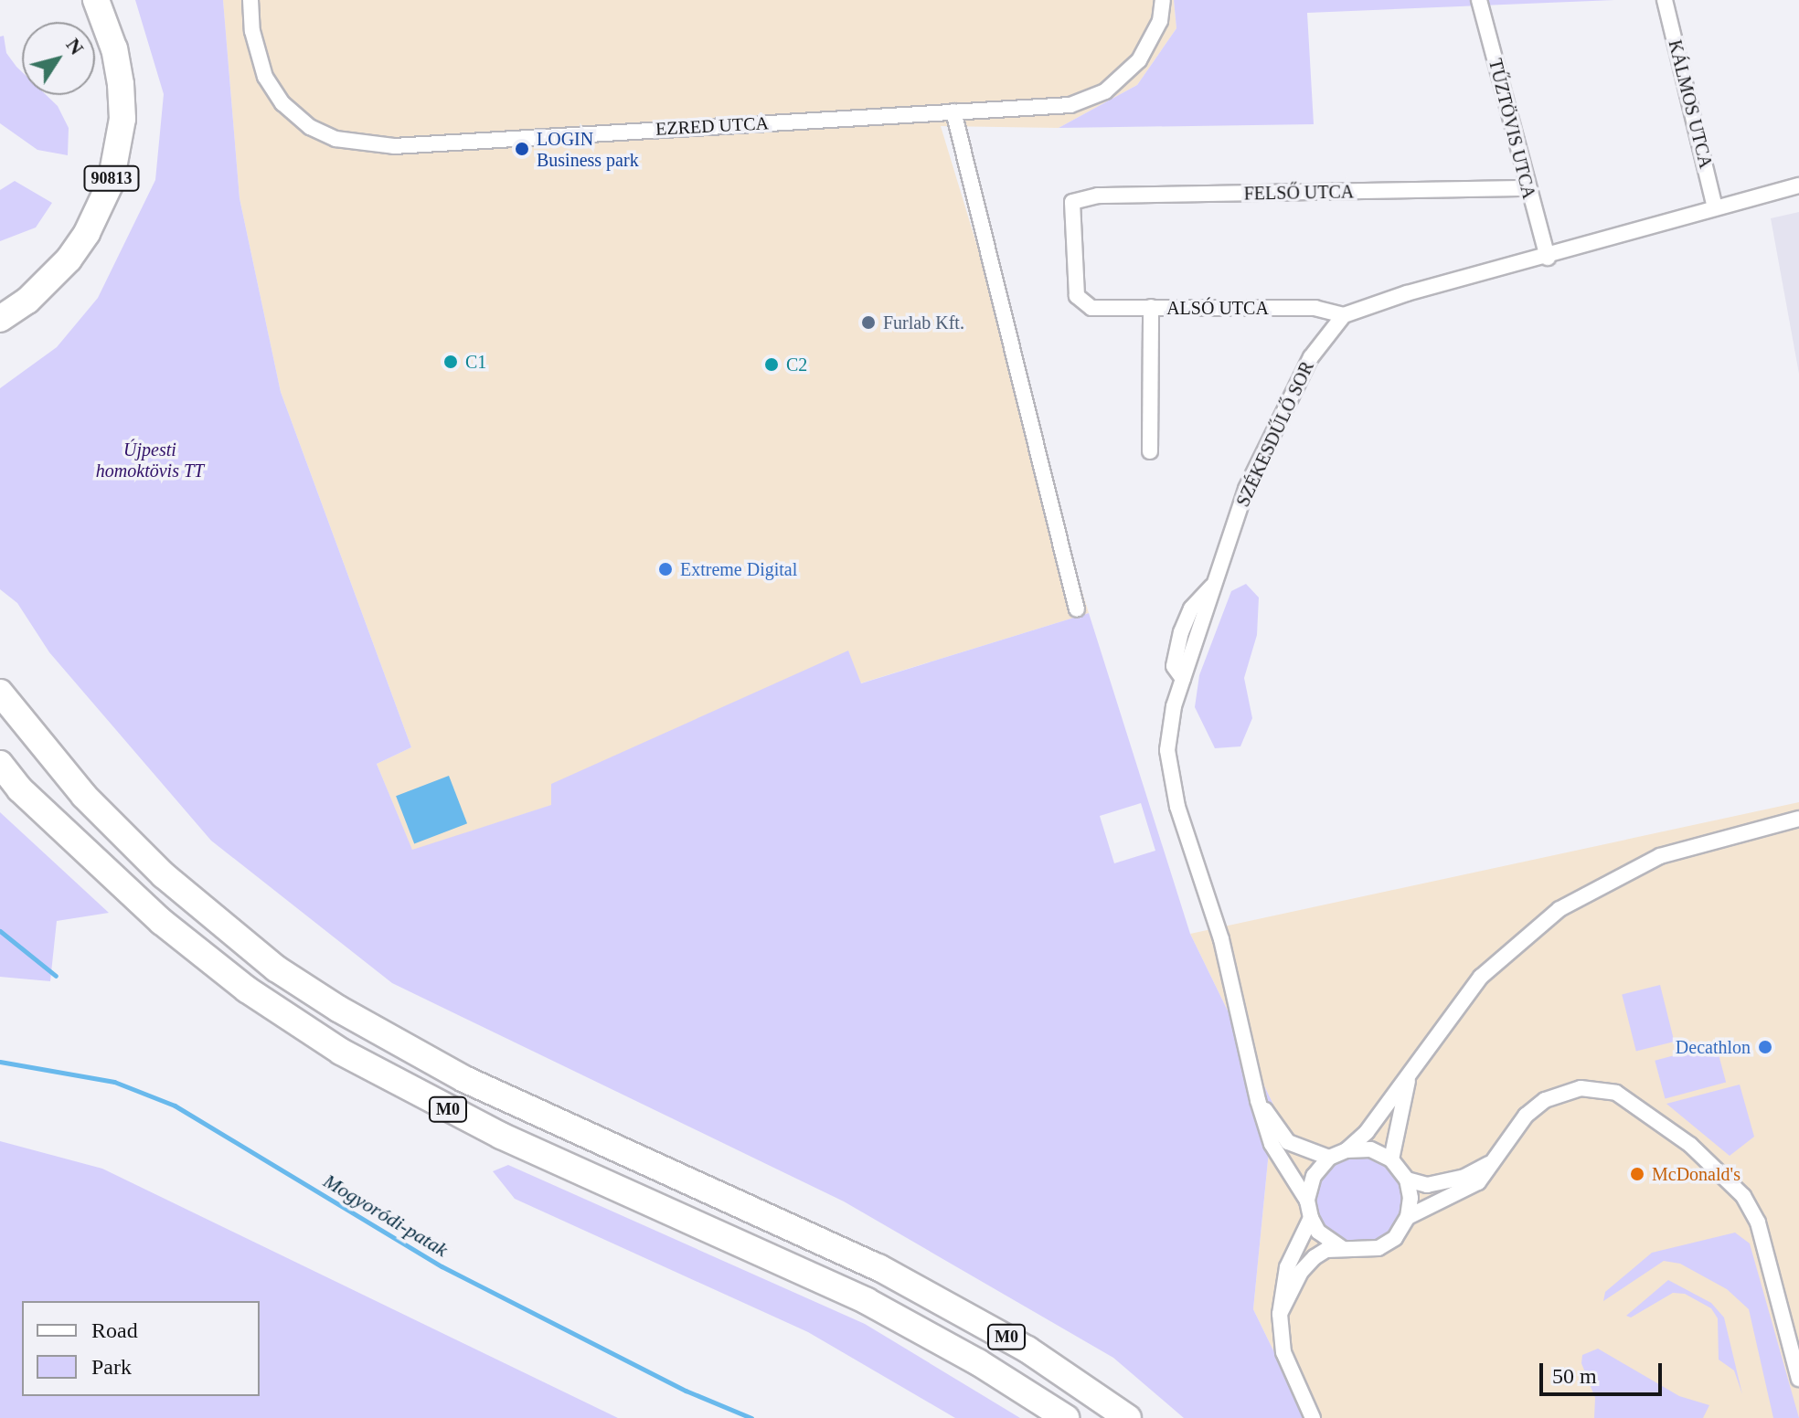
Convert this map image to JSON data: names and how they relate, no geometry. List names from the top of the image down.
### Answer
{
  "streets": {
    "highway": ["90813", "M0"],
    "street": [
      "KÁLMOS UTCA",
      "EZRED UTCA",
      "TŰZTÖVIS UTCA",
      "FELSŐ UTCA",
      "ALSÓ UTCA",
      "SZÉKESDŰLŐ SOR"
    ]
  },
  "crossings": [
    ["TŰZTÖVIS UTCA", "FELSŐ UTCA"],
    ["FELSŐ UTCA", "ALSÓ UTCA"],
    ["ALSÓ UTCA", "SZÉKESDŰLŐ SOR"]
  ],
  "water": ["Mogyoródi-patak"],
  "parks": ["Újpesti homoktövis TT"],
  "places": [
    "LOGIN Business park",
    "Furlab Kft.",
    "C1",
    "C2",
    "Extreme Digital",
    "Decathlon",
    "McDonald's"
  ],
  "legend": ["Road", "Park"],
  "scale_bar": "50 m",
  "north": "top right"
}
